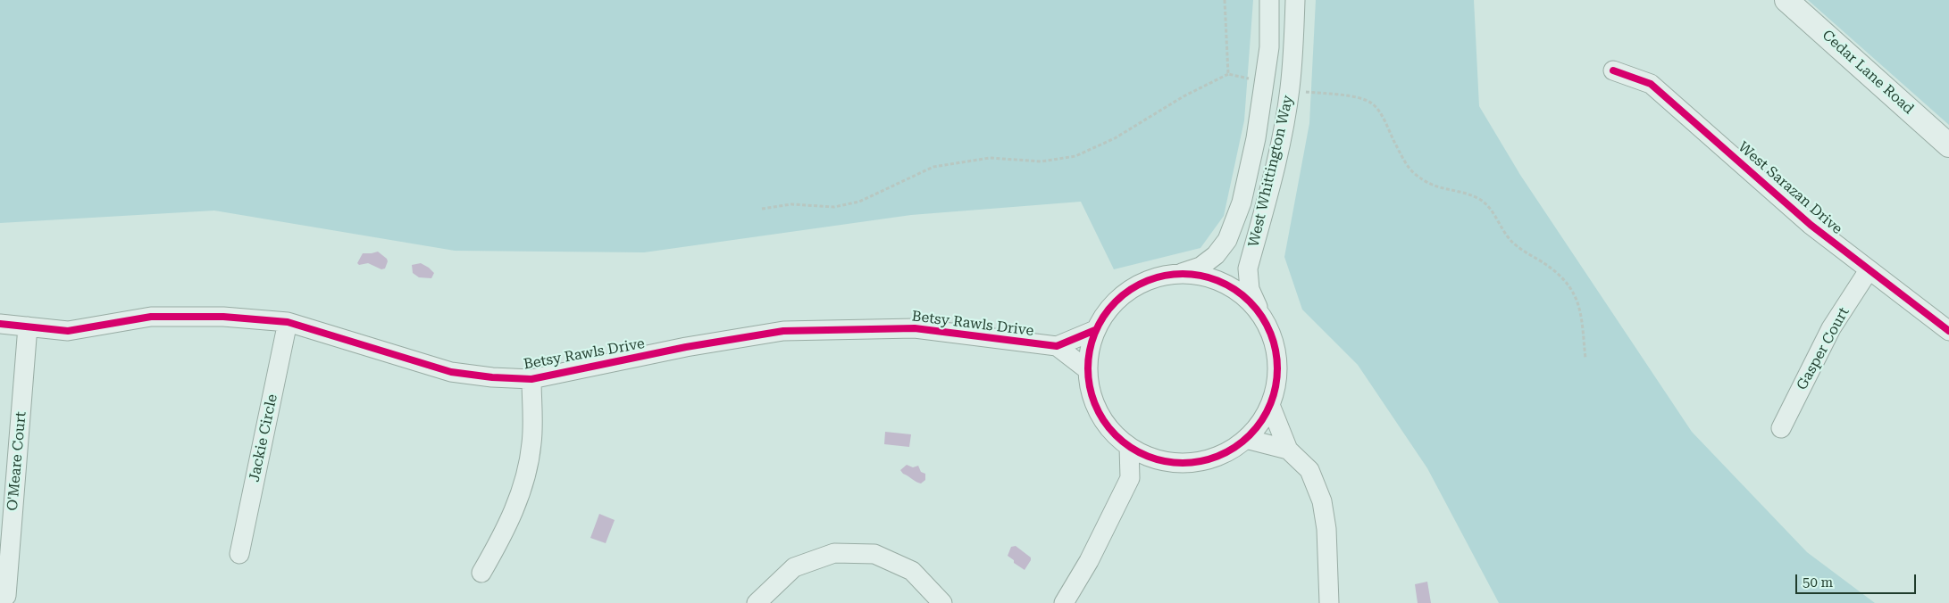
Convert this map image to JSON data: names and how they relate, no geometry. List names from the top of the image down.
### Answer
{
  "streets": {
    "street": [
      "Cedar Lane Road",
      "West Whittington Way",
      "West Sarazan Drive",
      "Betsy Rawls Drive",
      "Gasper Court",
      "Jackie Circle",
      "O'Meare Court"
    ]
  },
  "crossings": [
    ["West Sarazan Drive", "Gasper Court"],
    ["Betsy Rawls Drive", "Jackie Circle"],
    ["Betsy Rawls Drive", "O'Meare Court"]
  ],
  "scale_bar": "50 m"
}
